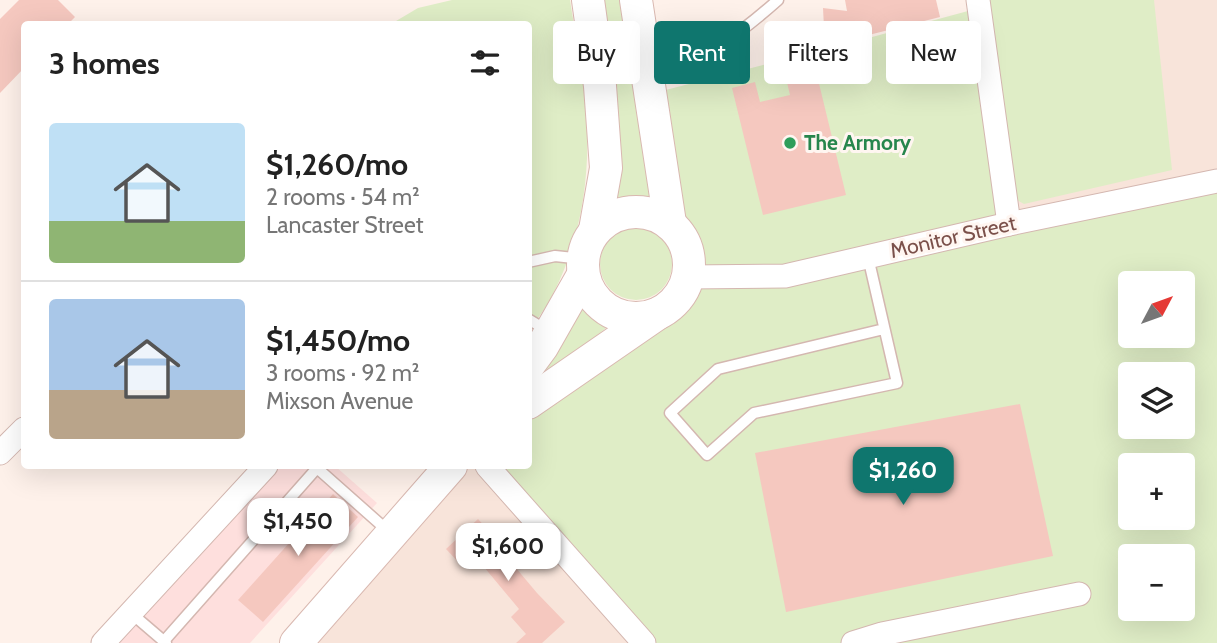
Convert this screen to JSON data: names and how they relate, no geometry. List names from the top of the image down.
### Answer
{
  "streets": {
    "street": ["Monitor Street"]
  },
  "places": ["The Armory"],
  "north": "top right",
  "page": {
    "chip": [
      "Buy",
      "Rent",
      "Filters",
      "New"
    ],
    "heading": "3 homes",
    "list": [
      {
        "name": "$1,260/mo",
        "note": "2 rooms · 54 m² · Lancaster Street"
      },
      {
        "name": "$1,450/mo",
        "note": "3 rooms · 92 m² · Mixson Avenue"
      }
    ],
    "map_buttons": ["+", "−"],
    "price": ["$1,260", "$1,450", "$1,600"]
  }
}
